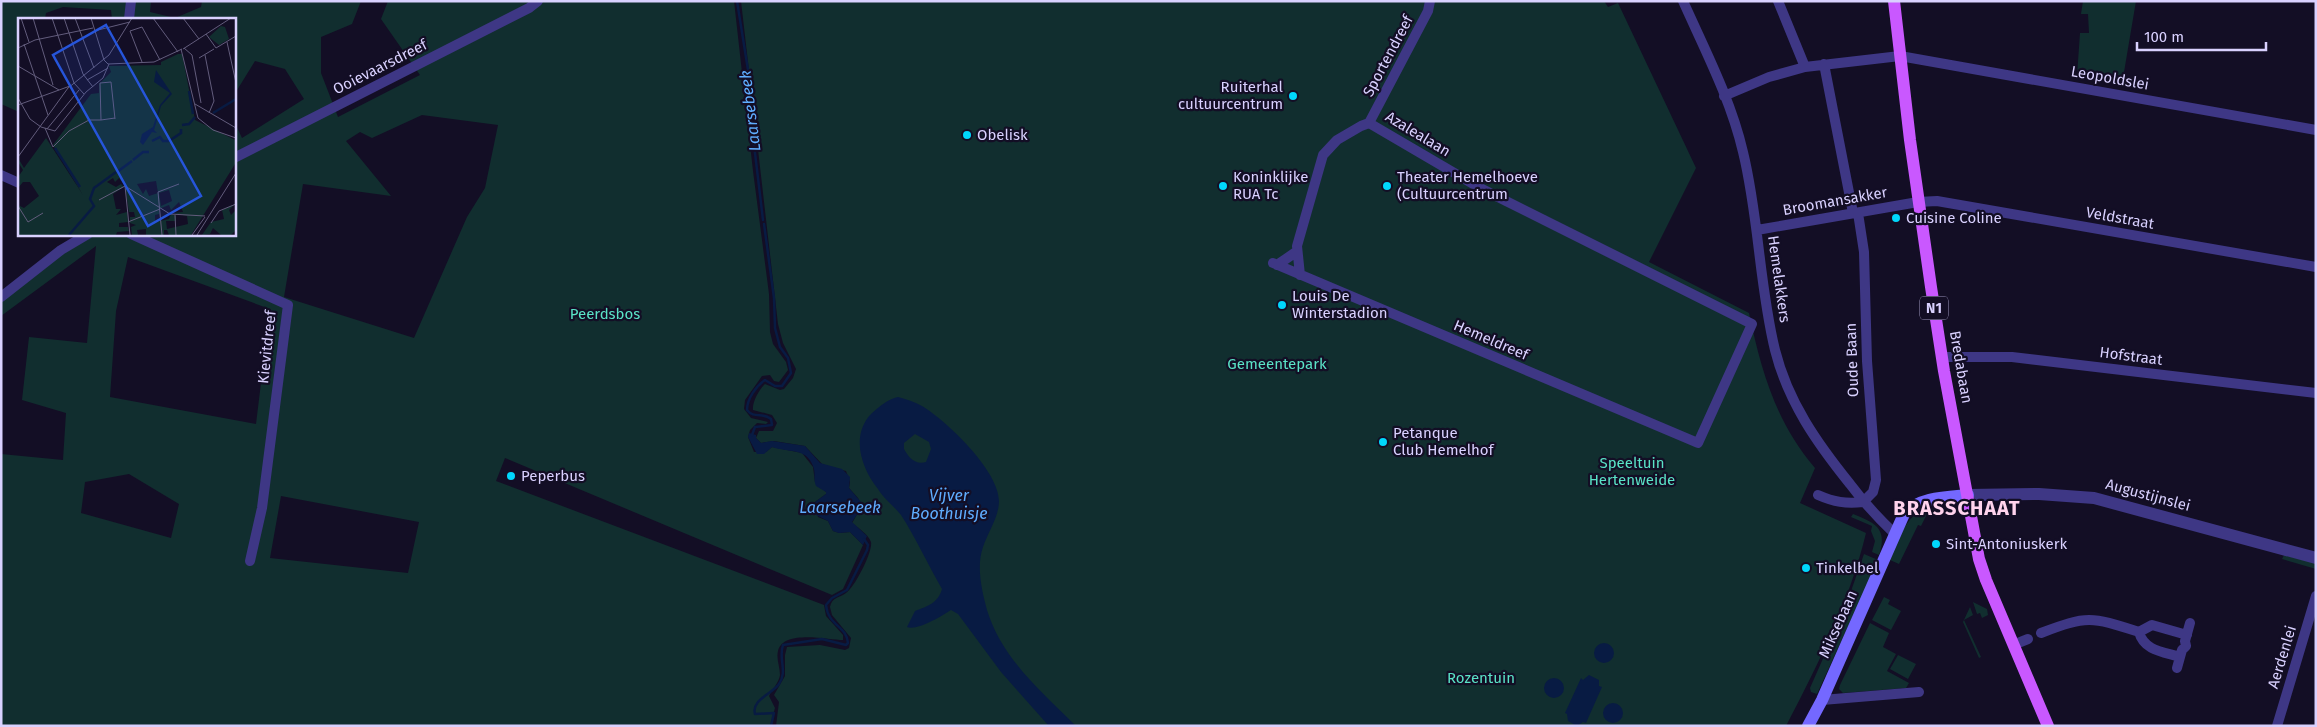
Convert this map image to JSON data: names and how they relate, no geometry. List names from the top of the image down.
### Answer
{
  "streets": {
    "main road": ["N1", "Bredabaan", "Miksebaan"],
    "street": [
      "Sportendreef",
      "Ooievaarsdreef",
      "Leopoldslei",
      "Azalealaan",
      "Broomansakker",
      "Veldstraat",
      "Hemelakkers",
      "Hemeldreef",
      "Kievitdreef",
      "Hofstraat",
      "Oude Baan",
      "Augustijnslei",
      "Aerdenlei"
    ]
  },
  "crossings": [
    ["Sportendreef", "Azalealaan"],
    ["Leopoldslei", "Bredabaan"],
    ["Azalealaan", "Hemeldreef"],
    ["Broomansakker", "Veldstraat"],
    ["Broomansakker", "Hemelakkers"],
    ["Broomansakker", "Oude Baan"],
    ["Broomansakker", "Bredabaan"],
    ["Veldstraat", "Bredabaan"],
    ["Hemelakkers", "Oude Baan"],
    ["Hemelakkers", "Miksebaan"],
    ["Hofstraat", "Bredabaan"],
    ["Bredabaan", "Augustijnslei"],
    ["Bredabaan", "Miksebaan"],
    ["Augustijnslei", "Miksebaan"]
  ],
  "districts": ["BRASSCHAAT"],
  "water": ["Laarsebeek", "Vijver Boothuisje"],
  "parks": [
    "Peerdsbos",
    "Gemeentepark",
    "Speeltuin Hertenweide",
    "Rozentuin"
  ],
  "places": [
    "Ruiterhal cultuurcentrum",
    "Obelisk",
    "Koninklijke RUA Tc",
    "Theater Hemelhoeve (Cultuurcentrum",
    "Cuisine Coline",
    "Louis De Winterstadion",
    "Petanque Club Hemelhof",
    "Peperbus",
    "Sint-Antoniuskerk",
    "Tinkelbel"
  ],
  "scale_bar": "100 m"
}
